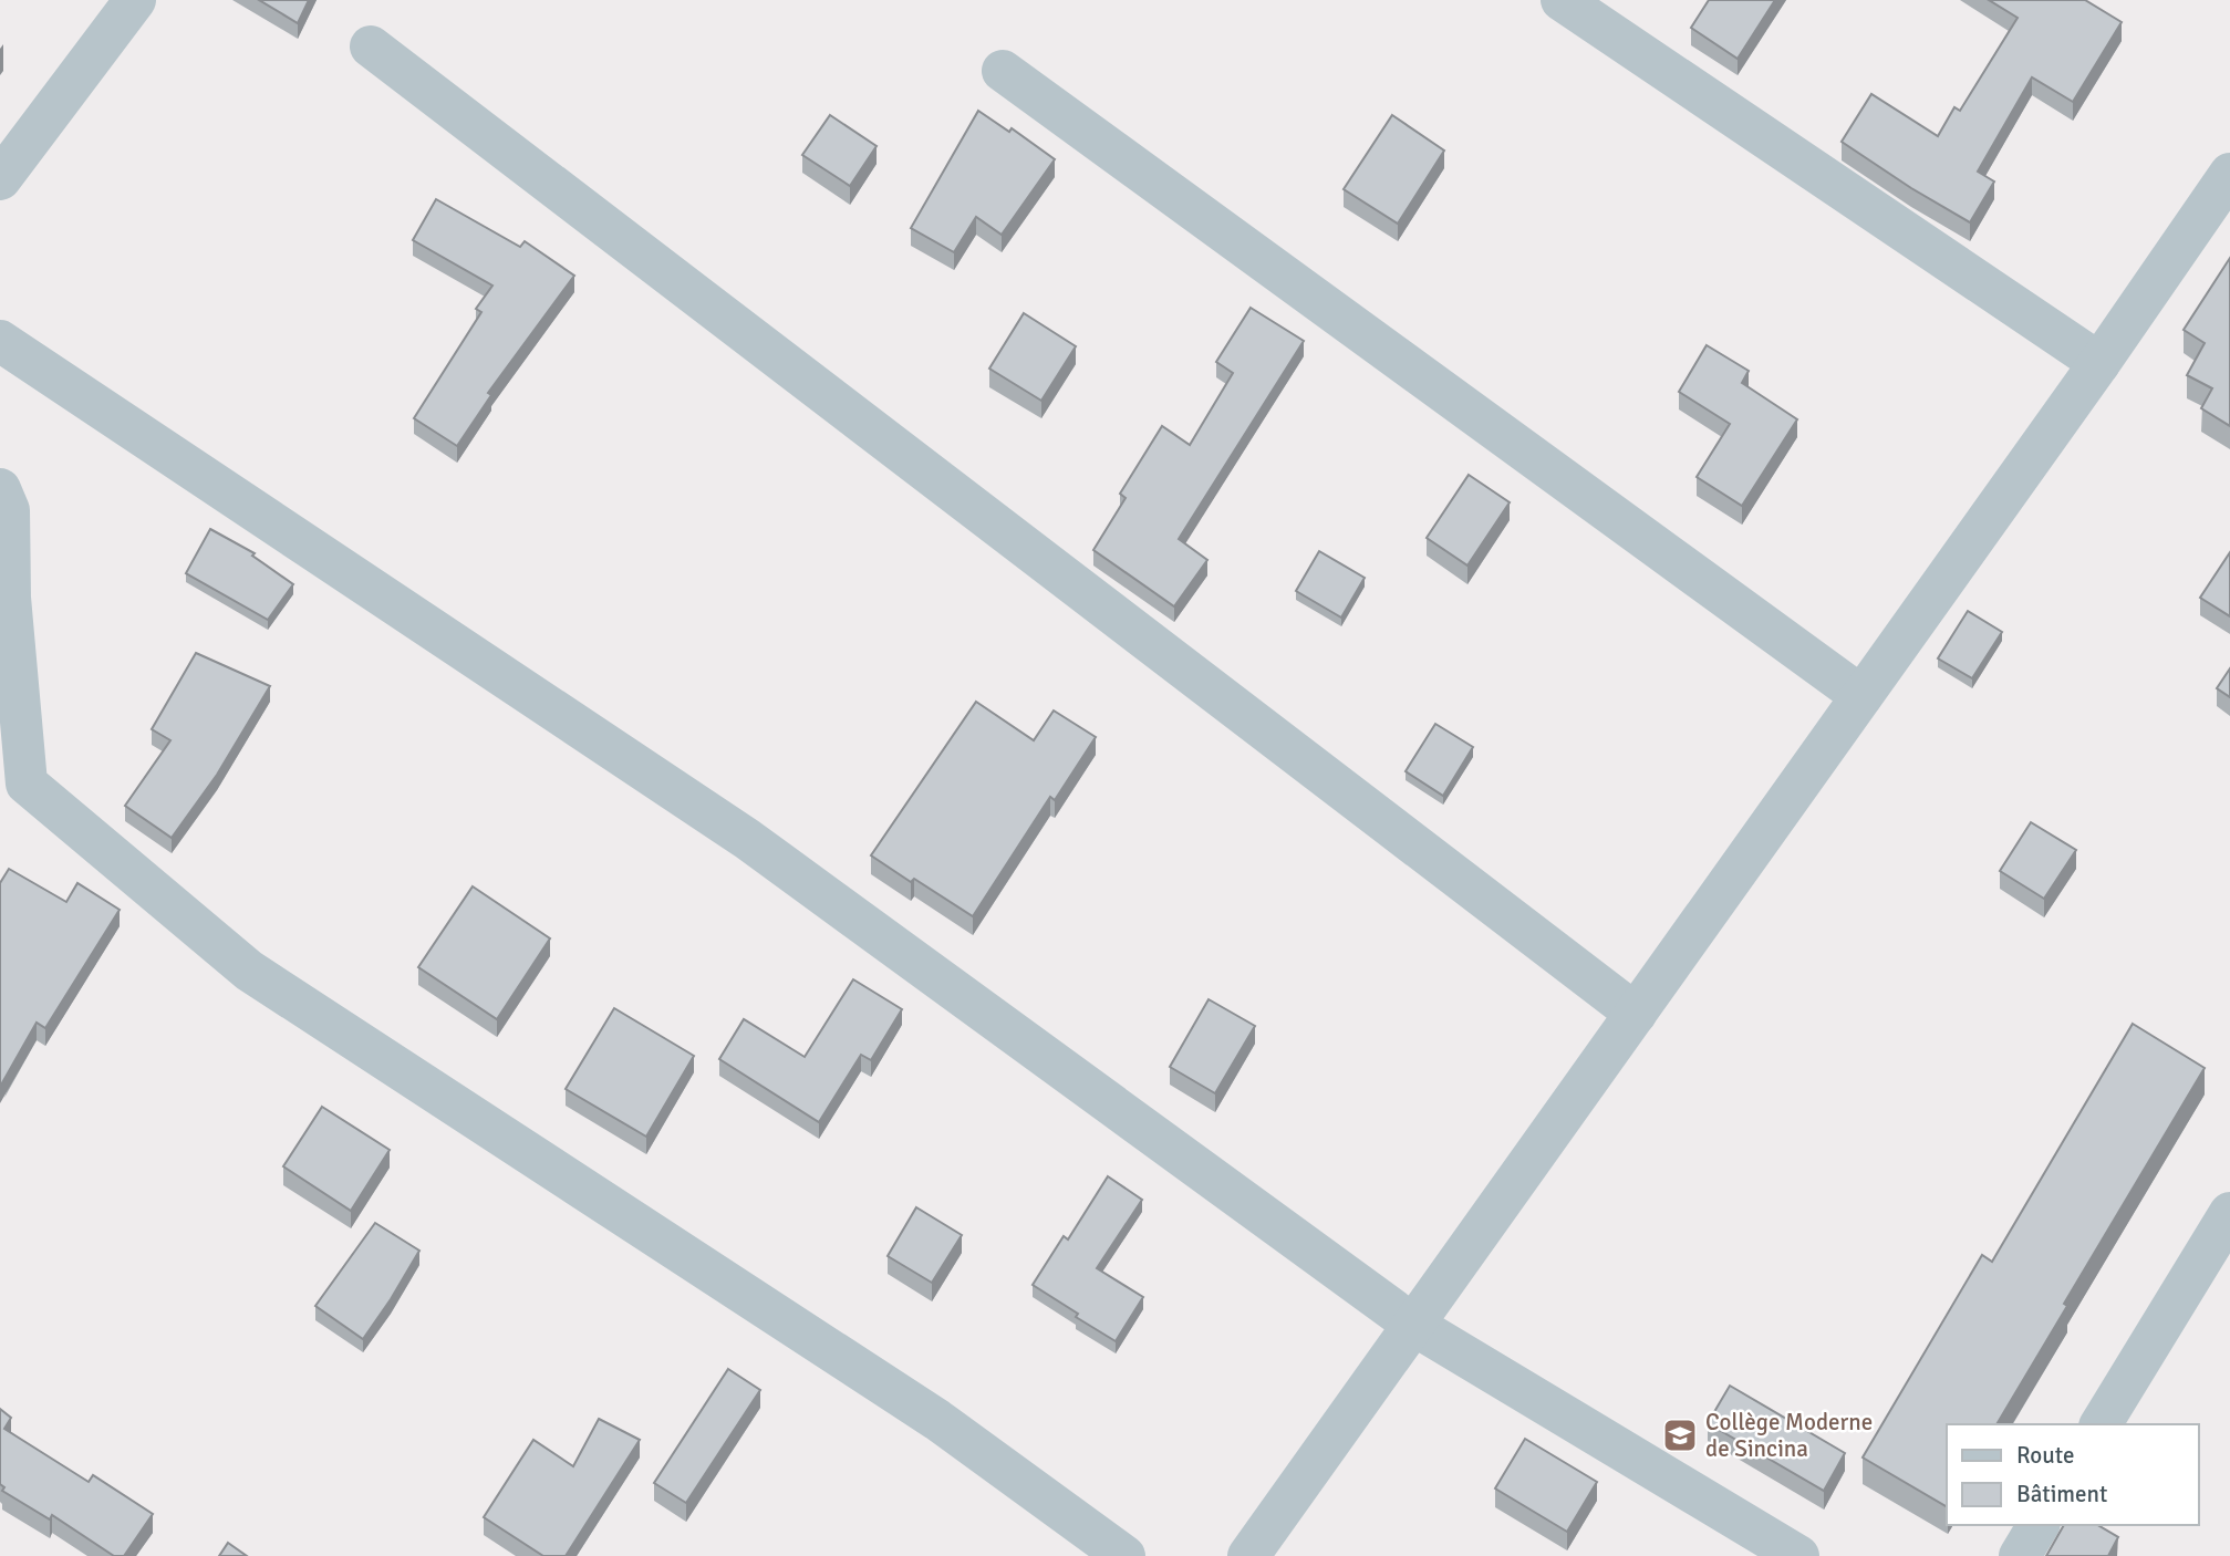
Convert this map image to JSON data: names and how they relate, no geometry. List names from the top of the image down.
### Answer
{
  "places": {
    "school or university": ["Collège Moderne de Sincina"]
  },
  "legend": ["Route", "Bâtiment"]
}
